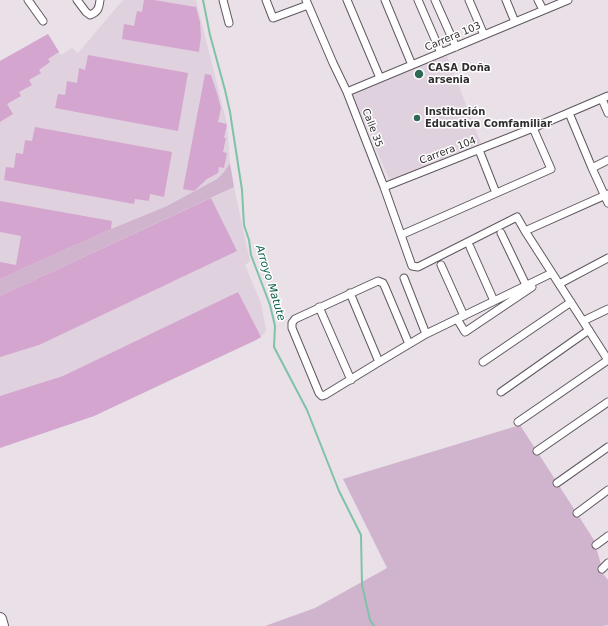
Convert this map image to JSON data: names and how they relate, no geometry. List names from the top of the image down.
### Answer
{
  "streets": {
    "street": ["Carrera 103", "Calle 35", "Carrera 104"]
  },
  "crossings": [
    ["Carrera 103", "Calle 35"],
    ["Calle 35", "Carrera 104"]
  ],
  "water": ["Arroyo Matute"],
  "places": ["CASA Doña arsenia", "Institución Educativa Comfamiliar"]
}
